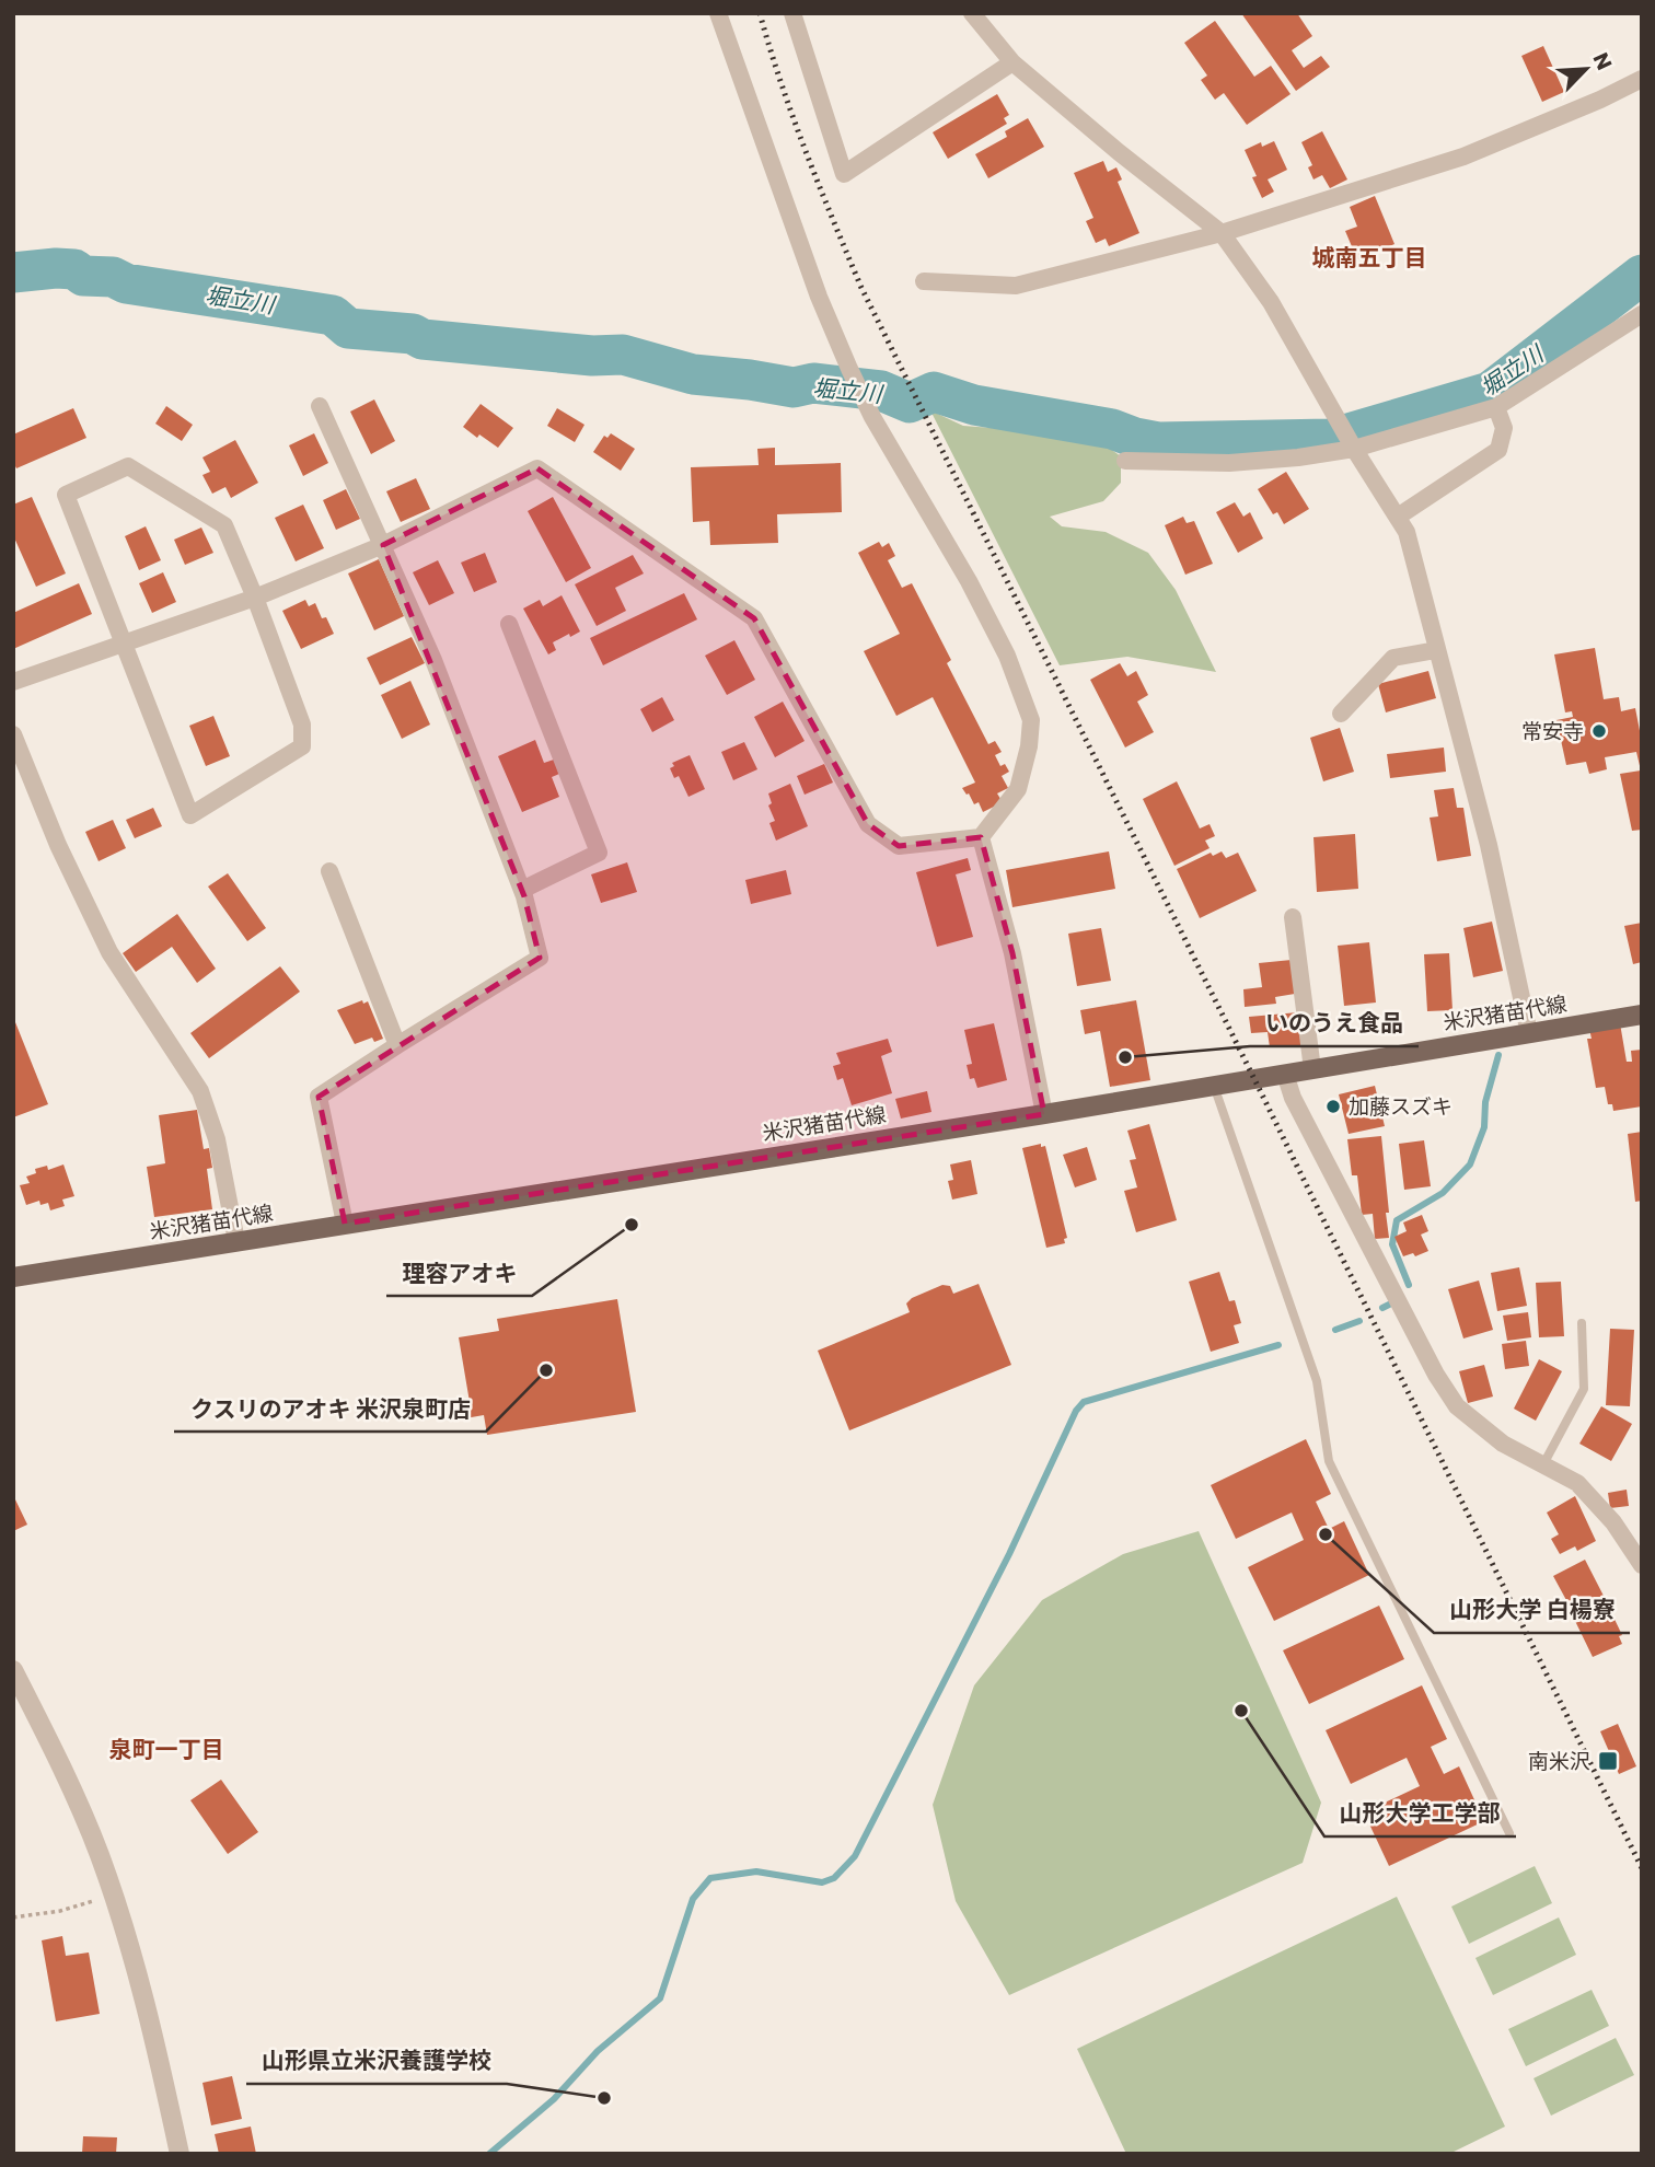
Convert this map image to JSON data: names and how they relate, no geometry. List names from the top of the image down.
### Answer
{
  "streets": {
    "main road": ["米沢猪苗代線"]
  },
  "districts": ["城南五丁目", "泉町一丁目"],
  "water": ["堀立川"],
  "places": {
    "other": [
      "常安寺",
      "いのうえ食品",
      "加藤スズキ",
      "理容アオキ",
      "クスリのアオキ 米沢泉町店",
      "山形大学 白楊寮",
      "山形大学工学部",
      "山形県立米沢養護学校"
    ],
    "transit": ["南米沢"]
  },
  "north": "top right"
}
